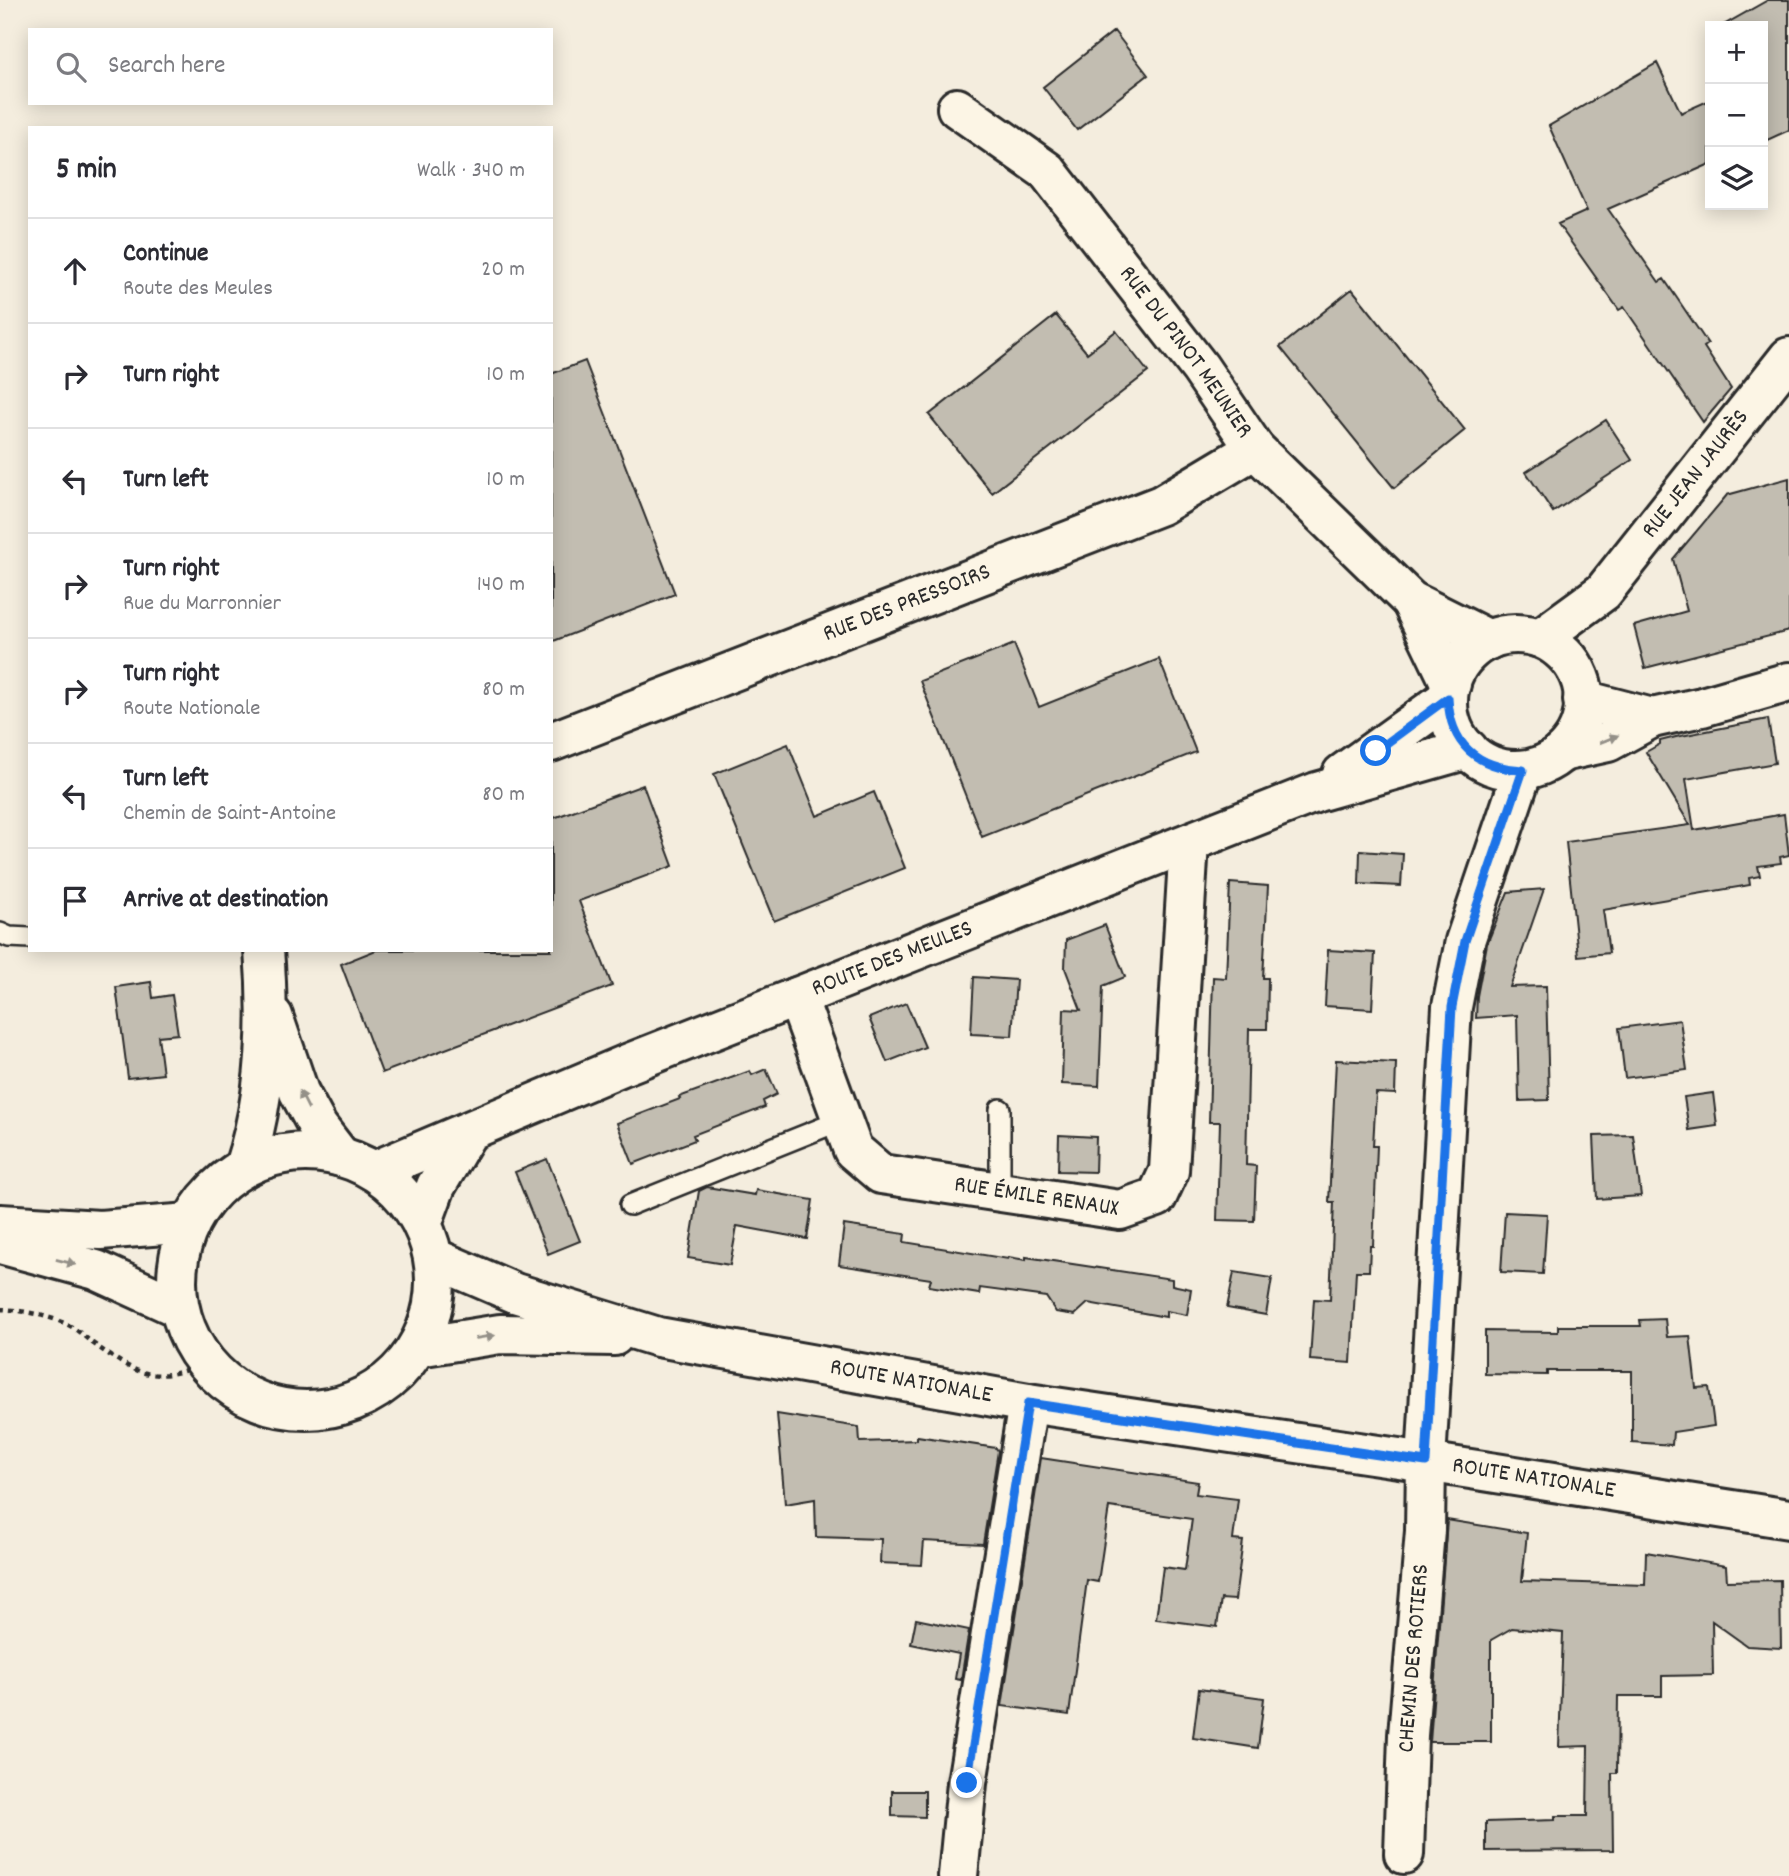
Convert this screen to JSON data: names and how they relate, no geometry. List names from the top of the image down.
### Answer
{
  "streets": {
    "street": [
      "RUE DU PINOT MEUNIER",
      "RUE JEAN JAURÈS",
      "RUE DES PRESSOIRS",
      "ROUTE DES MEULES",
      "RUE ÉMILE RENAUX",
      "ROUTE NATIONALE",
      "CHEMIN DES ROTIERS"
    ]
  },
  "crossings": [
    ["RUE DU PINOT MEUNIER", "RUE JEAN JAURÈS"],
    ["RUE DU PINOT MEUNIER", "RUE DES PRESSOIRS"],
    ["RUE DU PINOT MEUNIER", "ROUTE DES MEULES"],
    ["RUE DU PINOT MEUNIER", "CHEMIN DES ROTIERS"],
    ["RUE JEAN JAURÈS", "ROUTE DES MEULES"],
    ["RUE JEAN JAURÈS", "CHEMIN DES ROTIERS"],
    ["ROUTE DES MEULES", "RUE ÉMILE RENAUX"],
    ["ROUTE DES MEULES", "CHEMIN DES ROTIERS"],
    ["ROUTE NATIONALE", "CHEMIN DES ROTIERS"]
  ],
  "page": {
    "map_buttons": ["+", "−"],
    "search": "Search here",
    "heading": ["5 min", "Walk · 340 m"],
    "list": [
      ["Continue", "Route des Meules", "20 m"],
      ["Turn right", "10 m"],
      ["Turn left", "10 m"],
      ["Turn right", "Rue du Marronnier", "140 m"],
      ["Turn right", "Route Nationale", "80 m"],
      ["Turn left", "Chemin de Saint-Antoine", "80 m"],
      "Arrive at destination"
    ]
  }
}
